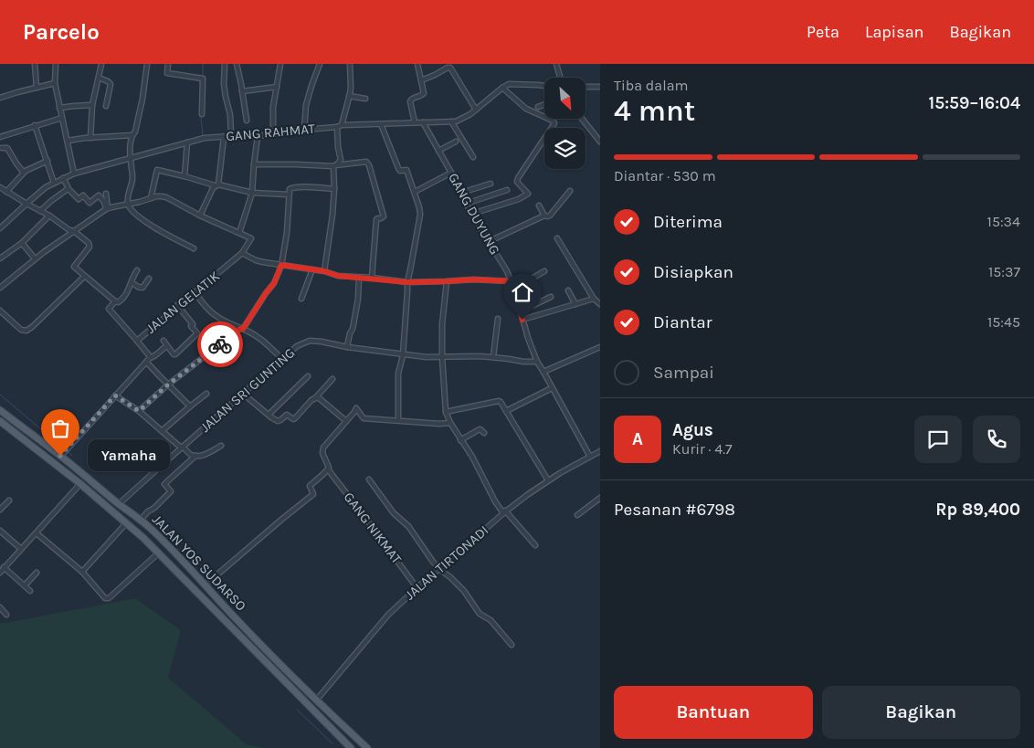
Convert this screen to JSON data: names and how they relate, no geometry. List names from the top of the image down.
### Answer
{
  "streets": {
    "main road": ["JALAN YOS SUDARSO"],
    "street": [
      "GANG RAHMAT",
      "GANG DUYUNG",
      "JALAN GELATIK",
      "JALAN SRI GUNTING",
      "GANG NIKMAT",
      "JALAN TIRTONADI"
    ]
  },
  "crossings": [
    ["GANG RAHMAT", "GANG DUYUNG"],
    ["GANG DUYUNG", "JALAN SRI GUNTING"],
    ["GANG DUYUNG", "JALAN TIRTONADI"],
    ["JALAN SRI GUNTING", "JALAN YOS SUDARSO"],
    ["GANG NIKMAT", "JALAN TIRTONADI"],
    ["JALAN YOS SUDARSO", "JALAN TIRTONADI"]
  ],
  "places": ["Yamaha"],
  "north": "bottom right",
  "page": {
    "header": "Parcelo",
    "nav": ["Peta", "Lapisan", "Bagikan"],
    "heading": ["4 mnt", "Tiba dalam", "15:59–16:04"],
    "panel": [
      "Agus",
      "Kurir · 4.7",
      "Pesanan #6798",
      "Rp 89,400"
    ],
    "bar": "Diantar · 530 m",
    "list": [
      ["Diterima", "15:34"],
      ["Disiapkan", "15:37"],
      ["Diantar", "15:45"],
      "Sampai"
    ],
    "round": "A",
    "bubble": "Yamaha",
    "buttons": ["Bantuan", "Bagikan"]
  }
}
